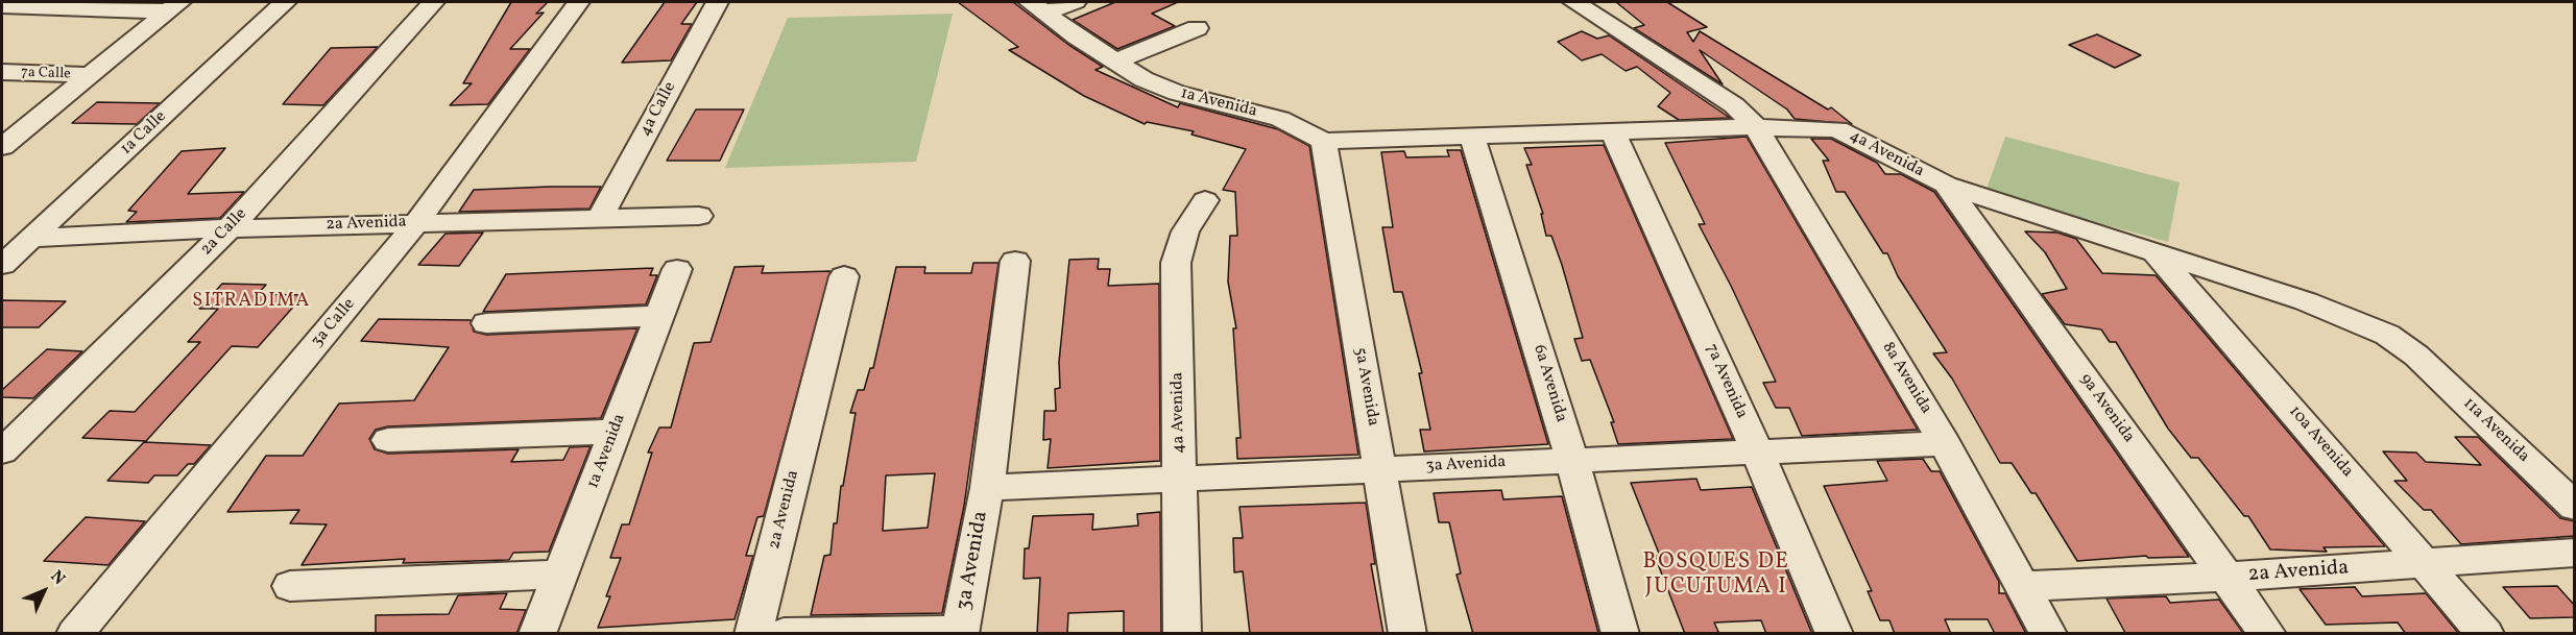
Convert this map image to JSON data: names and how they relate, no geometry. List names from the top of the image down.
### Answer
{
  "streets": {
    "street": [
      "7a Calle",
      "1a Avenida",
      "4a Calle",
      "1a Calle",
      "4a Avenida",
      "2a Avenida",
      "2a Calle",
      "3a Calle",
      "8a Avenida",
      "7a Avenida",
      "6a Avenida",
      "5a Avenida",
      "9a Avenida",
      "11a Avenida",
      "10a Avenida",
      "3a Avenida"
    ]
  },
  "crossings": [
    ["1a Avenida", "4a Avenida"],
    ["1a Avenida", "5a Avenida"],
    ["4a Calle", "2a Avenida"],
    ["1a Calle", "2a Avenida"],
    ["4a Avenida", "8a Avenida"],
    ["4a Avenida", "7a Avenida"],
    ["4a Avenida", "6a Avenida"],
    ["4a Avenida", "5a Avenida"],
    ["4a Avenida", "9a Avenida"],
    ["4a Avenida", "11a Avenida"],
    ["4a Avenida", "10a Avenida"],
    ["4a Avenida", "3a Avenida"],
    ["2a Avenida", "2a Calle"],
    ["2a Avenida", "3a Calle"],
    ["2a Avenida", "8a Avenida"],
    ["2a Avenida", "9a Avenida"],
    ["2a Avenida", "10a Avenida"],
    ["8a Avenida", "3a Avenida"],
    ["7a Avenida", "3a Avenida"],
    ["6a Avenida", "3a Avenida"],
    ["5a Avenida", "3a Avenida"]
  ],
  "districts": ["SITRADIMA", "BOSQUES DE JUCUTUMA I"],
  "north": "top right"
}
